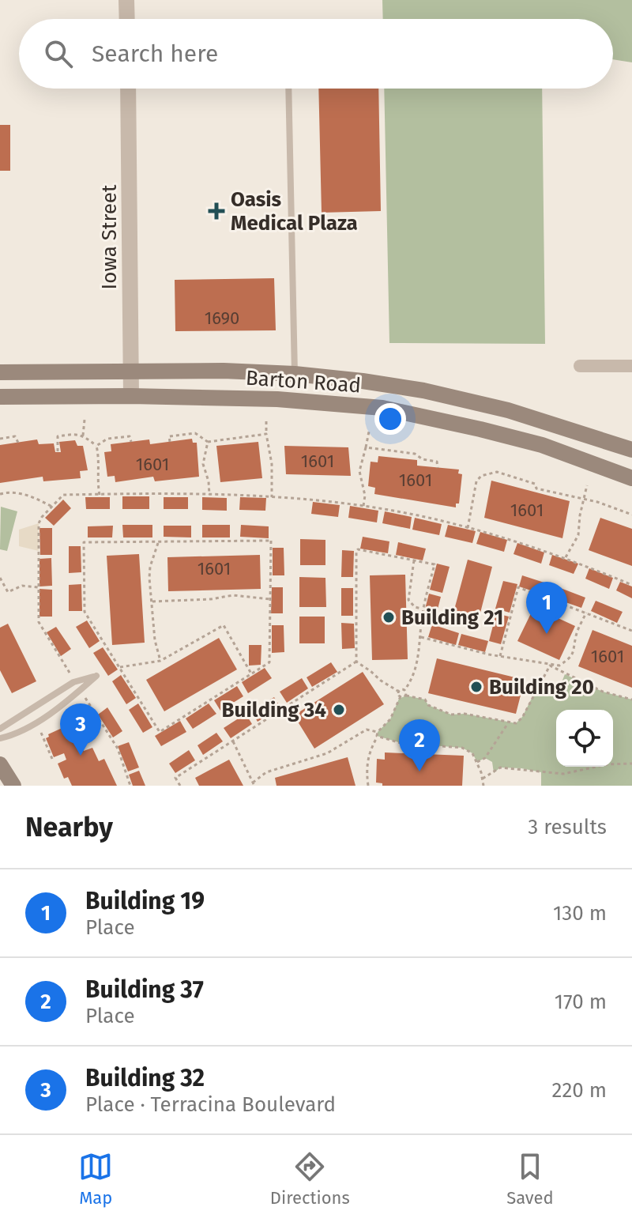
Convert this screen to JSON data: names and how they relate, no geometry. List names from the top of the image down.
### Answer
{
  "streets": {
    "main road": ["Barton Road"],
    "street": ["Iowa Street"]
  },
  "crossings": [
    ["Iowa Street", "Barton Road"]
  ],
  "places": {
    "health": ["Oasis Medical Plaza"],
    "other": ["Building 21", "Building 20", "Building 34"]
  },
  "house_numbers": [
    "1690",
    "1601",
    "1601",
    "1601",
    "1601",
    "1601",
    "1601"
  ],
  "page": {
    "search": "Search here",
    "pins": ["1", "3", "2"],
    "heading": ["Nearby", "3 results"],
    "list": [
      {
        "mark": "1",
        "name": "Building 19",
        "note": "Place",
        "value": "130 m"
      },
      {
        "mark": "2",
        "name": "Building 37",
        "note": "Place",
        "value": "170 m"
      },
      {
        "mark": "3",
        "name": "Building 32",
        "note": "Place · Terracina Boulevard",
        "value": "220 m"
      }
    ],
    "nav": ["Map", "Directions", "Saved"]
  }
}
